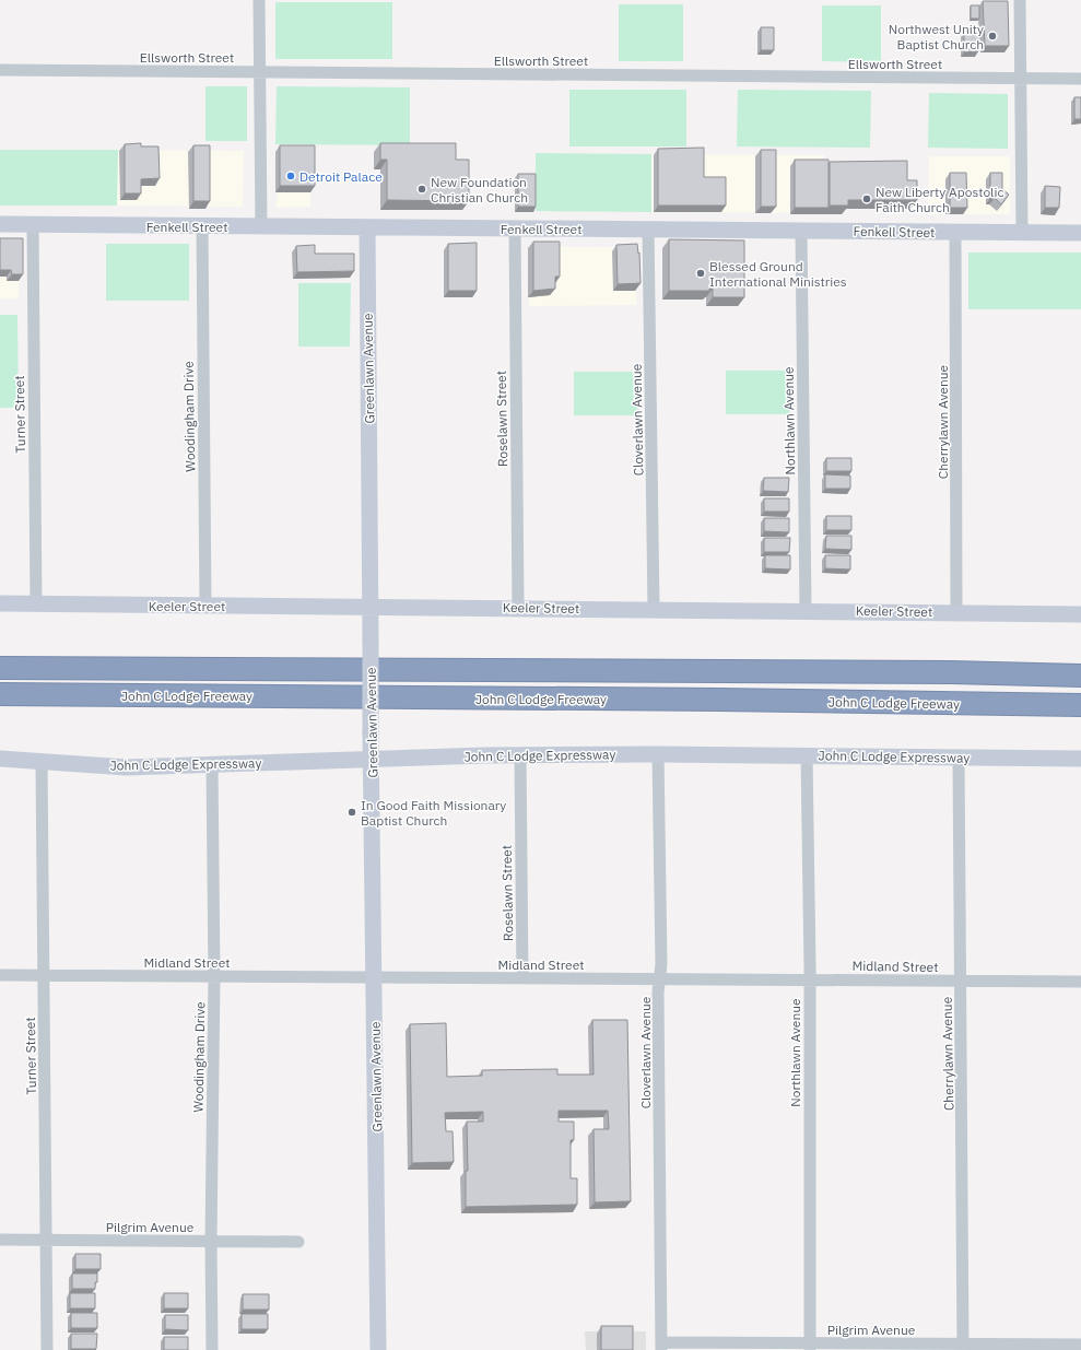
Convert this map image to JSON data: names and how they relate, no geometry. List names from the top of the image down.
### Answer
{
  "streets": {
    "highway": ["John C Lodge Freeway"],
    "street": [
      "Ellsworth Street",
      "Fenkell Street",
      "Greenlawn Avenue",
      "Turner Street",
      "Woodingham Drive",
      "Roselawn Street",
      "Cloverlawn Avenue",
      "Northlawn Avenue",
      "Cherrylawn Avenue",
      "Keeler Street",
      "John C Lodge Expressway",
      "Midland Street",
      "Pilgrim Avenue"
    ]
  },
  "crossings": [
    ["Fenkell Street", "Greenlawn Avenue"],
    ["Fenkell Street", "Turner Street"],
    ["Fenkell Street", "Woodingham Drive"],
    ["Fenkell Street", "Roselawn Street"],
    ["Fenkell Street", "Cloverlawn Avenue"],
    ["Fenkell Street", "Northlawn Avenue"],
    ["Fenkell Street", "Cherrylawn Avenue"],
    ["Greenlawn Avenue", "Keeler Street"],
    ["Greenlawn Avenue", "John C Lodge Expressway"],
    ["Greenlawn Avenue", "Midland Street"],
    ["Turner Street", "Keeler Street"],
    ["Turner Street", "John C Lodge Expressway"],
    ["Turner Street", "Midland Street"],
    ["Turner Street", "Pilgrim Avenue"],
    ["Woodingham Drive", "Keeler Street"],
    ["Woodingham Drive", "John C Lodge Expressway"],
    ["Woodingham Drive", "Midland Street"],
    ["Woodingham Drive", "Pilgrim Avenue"],
    ["Roselawn Street", "Keeler Street"],
    ["Roselawn Street", "John C Lodge Expressway"],
    ["Roselawn Street", "Midland Street"],
    ["Cloverlawn Avenue", "Keeler Street"],
    ["Cloverlawn Avenue", "John C Lodge Expressway"],
    ["Cloverlawn Avenue", "Midland Street"],
    ["Cloverlawn Avenue", "Pilgrim Avenue"],
    ["Northlawn Avenue", "Keeler Street"],
    ["Northlawn Avenue", "John C Lodge Expressway"],
    ["Northlawn Avenue", "Midland Street"],
    ["Northlawn Avenue", "Pilgrim Avenue"],
    ["Cherrylawn Avenue", "Keeler Street"],
    ["Cherrylawn Avenue", "John C Lodge Expressway"],
    ["Cherrylawn Avenue", "Midland Street"],
    ["Cherrylawn Avenue", "Pilgrim Avenue"]
  ],
  "places": [
    "Northwest Unity Baptist Church",
    "Detroit Palace",
    "New Foundation Christian Church",
    "New Liberty Apostolic Faith Church",
    "Blessed Ground International Ministries",
    "In Good Faith Missionary Baptist Church"
  ]
}
